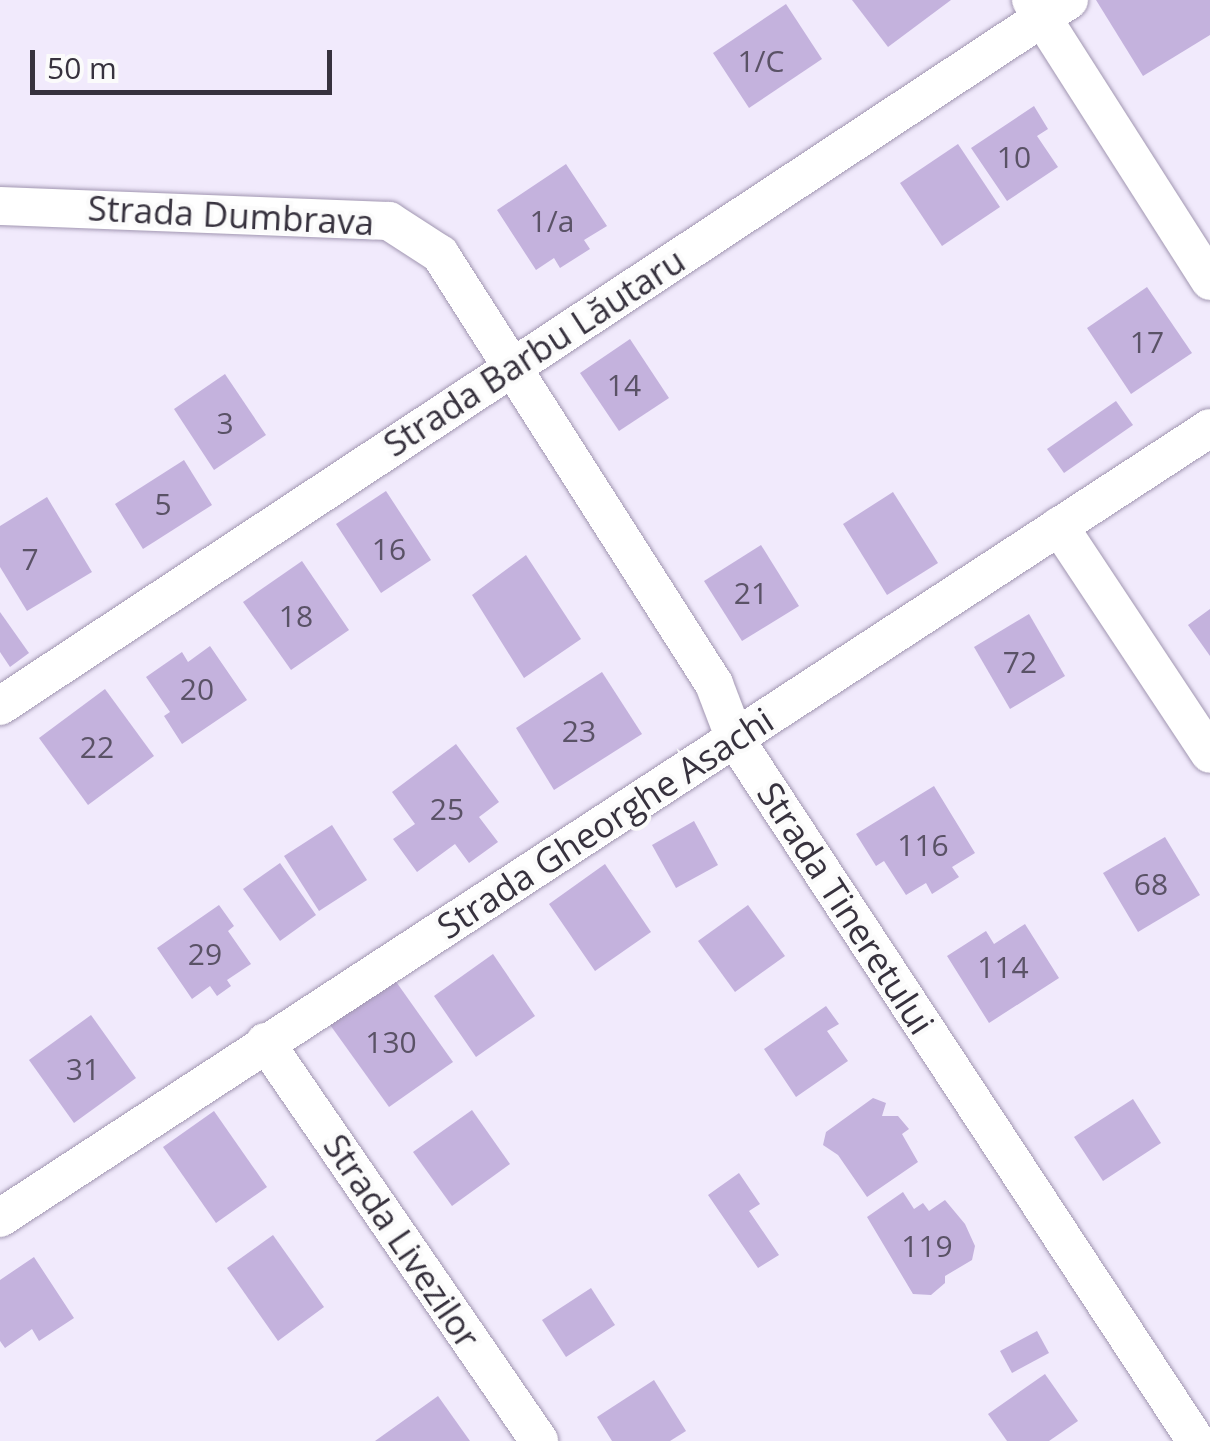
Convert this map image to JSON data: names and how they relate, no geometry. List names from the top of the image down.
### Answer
{
  "streets": {
    "street": [
      "Strada Dumbrava",
      "Strada Barbu Lăutaru",
      "Strada Gheorghe Asachi",
      "Strada Tineretului",
      "Strada Livezilor"
    ]
  },
  "crossings": [
    ["Strada Dumbrava", "Strada Barbu Lăutaru"],
    ["Strada Dumbrava", "Strada Tineretului"],
    ["Strada Barbu Lăutaru", "Strada Tineretului"],
    ["Strada Gheorghe Asachi", "Strada Tineretului"],
    ["Strada Gheorghe Asachi", "Strada Livezilor"]
  ],
  "house_numbers": [
    "1/C",
    "10",
    "1/a",
    "17",
    "14",
    "3",
    "5",
    "16",
    "7",
    "21",
    "18",
    "72",
    "20",
    "23",
    "22",
    "25",
    "116",
    "68",
    "29",
    "114",
    "130",
    "31",
    "119"
  ],
  "scale_bar": "50 m"
}
